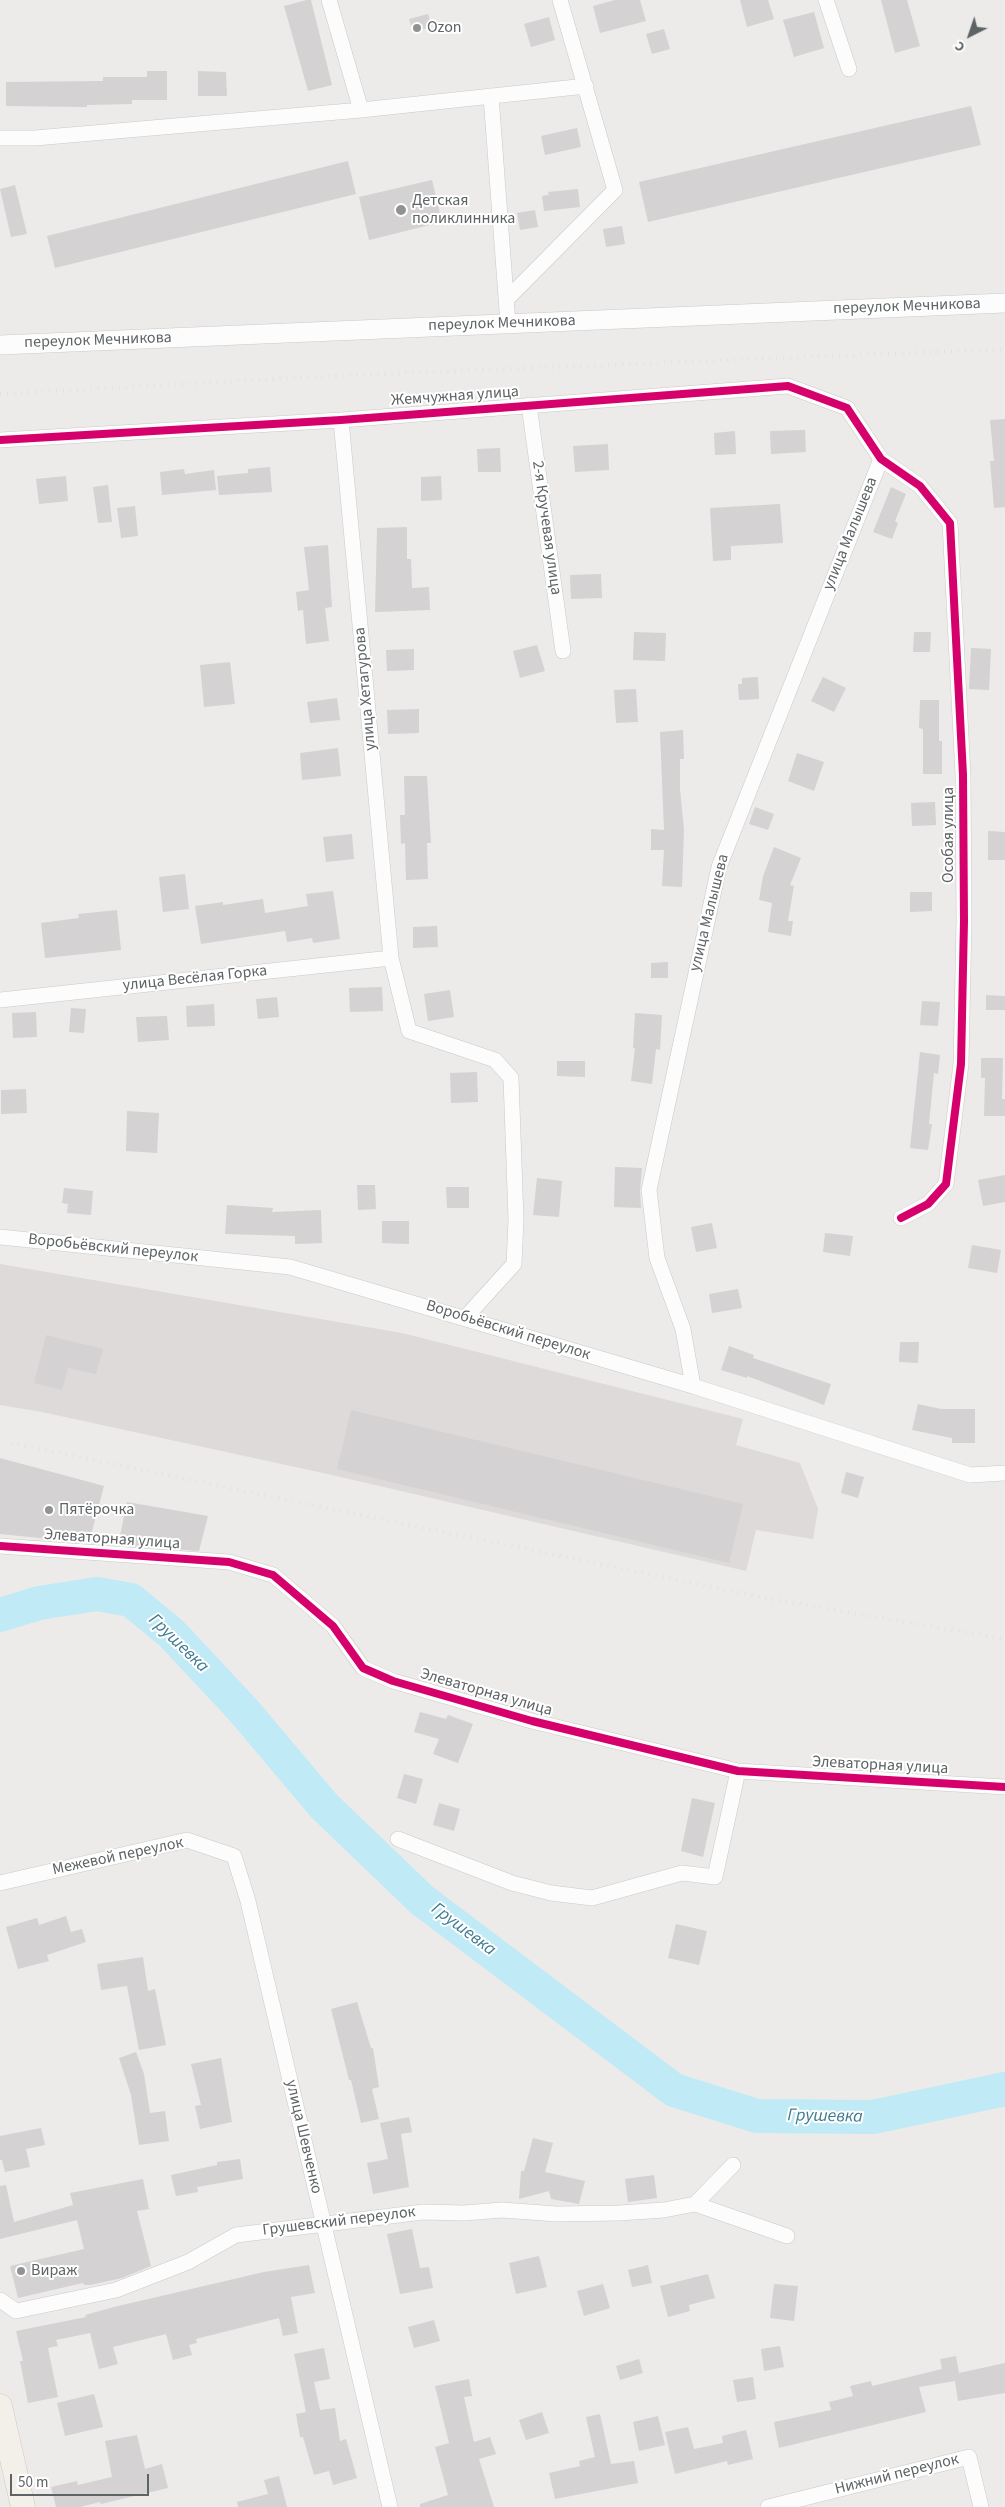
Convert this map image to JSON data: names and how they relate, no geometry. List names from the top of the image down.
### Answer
{
  "streets": {
    "street": [
      "переулок Мечникова",
      "Жемчужная улица",
      "2-я Кручевая улица",
      "улица Малышева",
      "улица Хетагурова",
      "Особая улица",
      "улица Весёлая Горка",
      "Воробьёвский переулок",
      "Элеваторная улица",
      "Межевой переулок",
      "улица Шевченко",
      "Грушевский переулок",
      "Нижний переулок"
    ]
  },
  "crossings": [
    ["Жемчужная улица", "2-я Кручевая улица"],
    ["Жемчужная улица", "улица Малышева"],
    ["Жемчужная улица", "улица Хетагурова"],
    ["Жемчужная улица", "Особая улица"],
    ["улица Малышева", "Особая улица"],
    ["улица Малышева", "Воробьёвский переулок"],
    ["улица Хетагурова", "улица Весёлая Горка"],
    ["улица Хетагурова", "Воробьёвский переулок"],
    ["Межевой переулок", "улица Шевченко"],
    ["улица Шевченко", "Грушевский переулок"]
  ],
  "water": ["Грушевка"],
  "places": [
    "Ozon",
    "Детская поликлинника",
    "Пятёрочка",
    "Вираж"
  ],
  "scale_bar": "50 m",
  "north": "bottom left"
}
